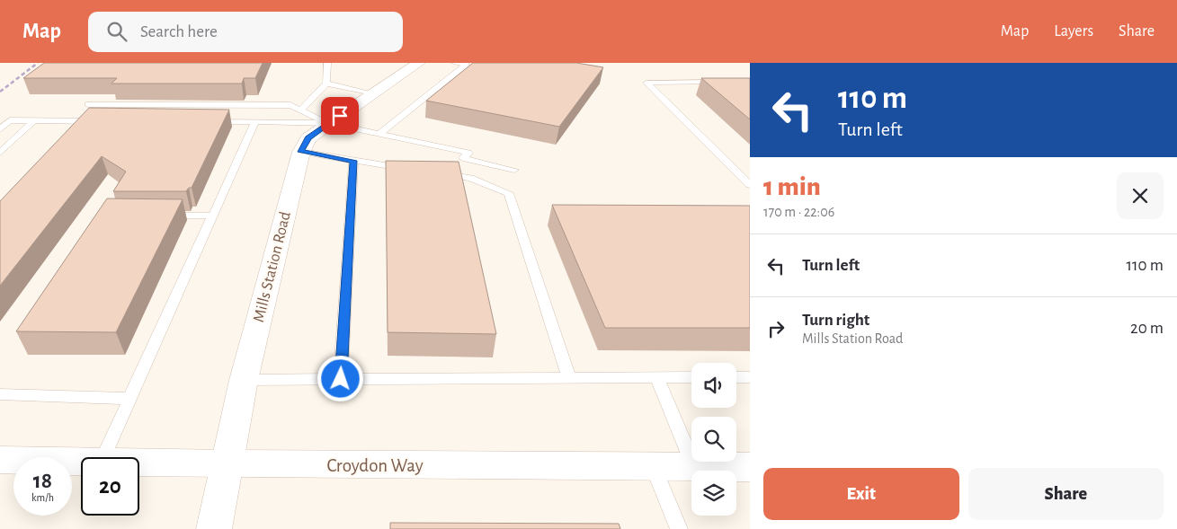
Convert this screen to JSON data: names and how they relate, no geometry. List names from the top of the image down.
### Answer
{
  "streets": {
    "street": ["Mills Station Road", "Croydon Way"]
  },
  "crossings": [
    ["Mills Station Road", "Croydon Way"]
  ],
  "page": {
    "header": "Map",
    "search": "Search here",
    "nav": ["Map", "Layers", "Share"],
    "turn": ["110 m", "Turn left"],
    "heading": ["1 min", "170 m · 22:06"],
    "list": [
      {
        "name": "Turn left",
        "value": "110 m"
      },
      {
        "name": "Turn right",
        "note": "Mills Station Road",
        "value": "20 m"
      }
    ],
    "speed": "18 km/h",
    "limit": "20",
    "buttons": ["Exit", "Share"]
  }
}
